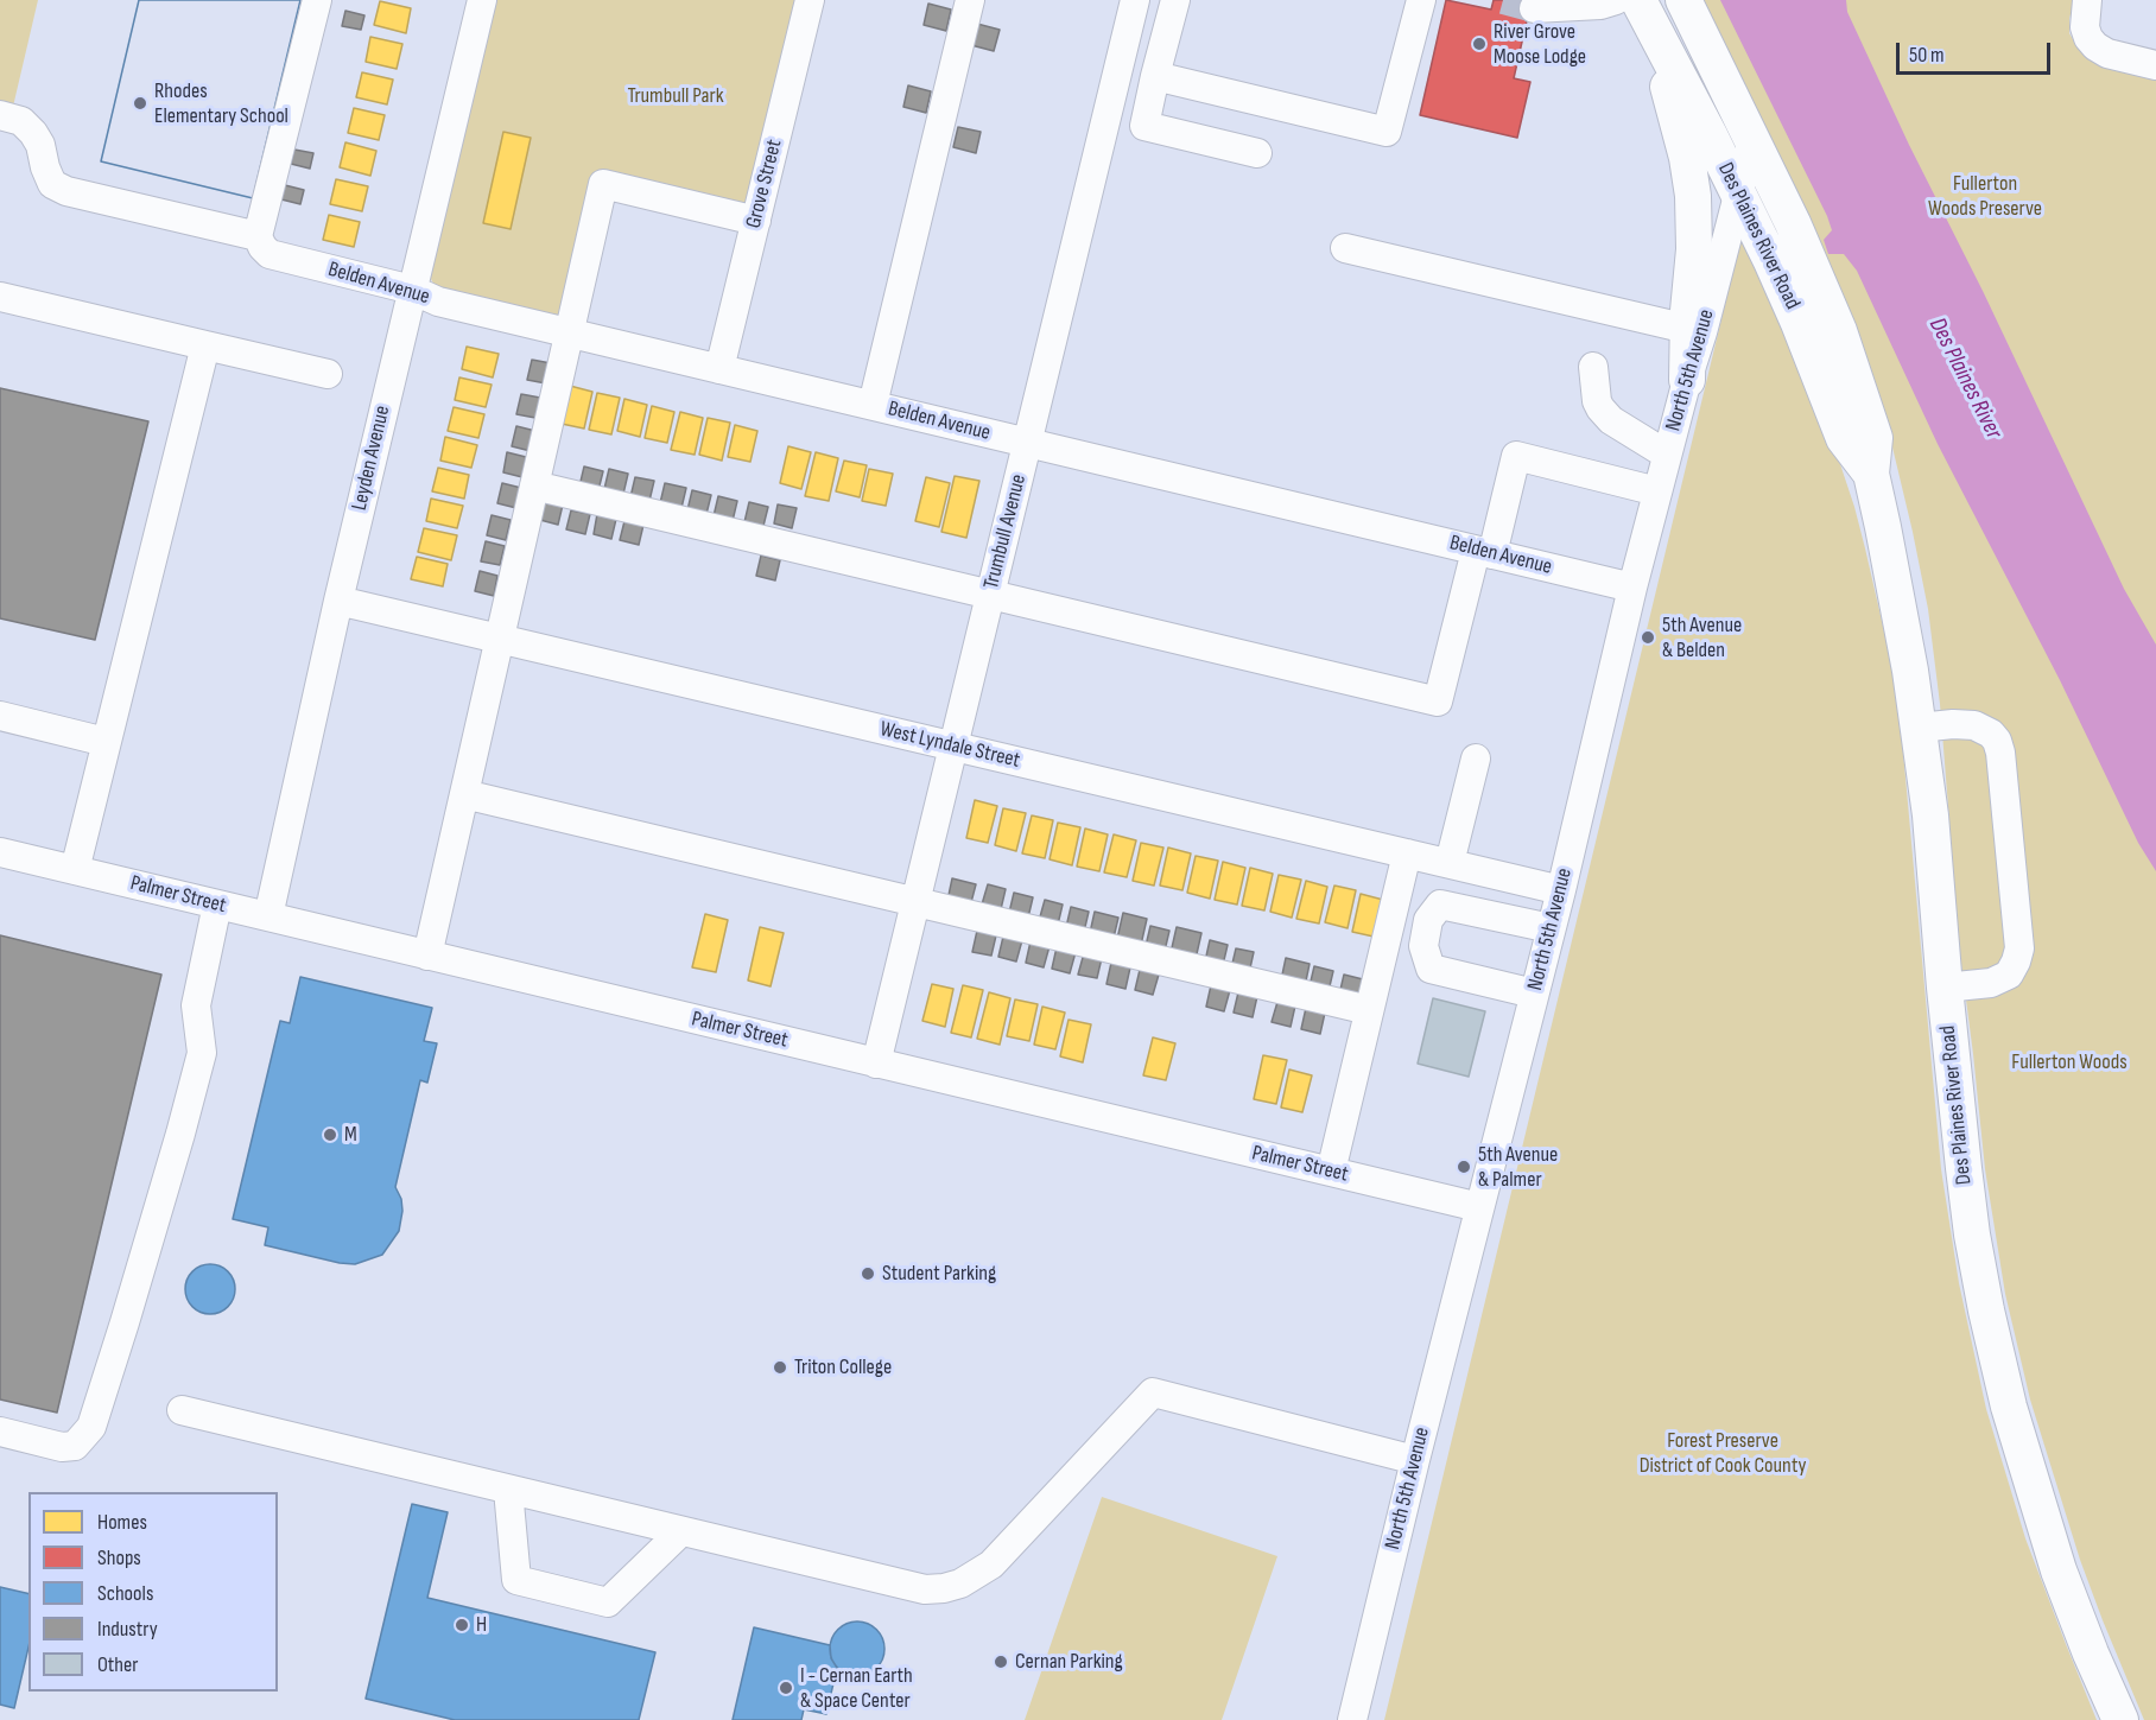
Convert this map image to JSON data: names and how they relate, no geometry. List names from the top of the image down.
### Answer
{
  "streets": {
    "main road": ["Des Plaines River Road"],
    "street": [
      "Grove Street",
      "Belden Avenue",
      "North 5th Avenue",
      "Leyden Avenue",
      "Trumbull Avenue",
      "West Lyndale Street",
      "Palmer Street"
    ]
  },
  "crossings": [
    ["Grove Street", "Belden Avenue"],
    ["Des Plaines River Road", "North 5th Avenue"],
    ["Belden Avenue", "North 5th Avenue"],
    ["Belden Avenue", "Leyden Avenue"],
    ["Belden Avenue", "Trumbull Avenue"],
    ["North 5th Avenue", "West Lyndale Street"],
    ["North 5th Avenue", "Palmer Street"],
    ["Leyden Avenue", "West Lyndale Street"],
    ["Leyden Avenue", "Palmer Street"],
    ["Trumbull Avenue", "West Lyndale Street"],
    ["Trumbull Avenue", "Palmer Street"]
  ],
  "water": ["Des Plaines River"],
  "parks": [
    "Trumbull Park",
    "Fullerton Woods Preserve",
    "Fullerton Woods",
    "Forest Preserve District of Cook County"
  ],
  "places": [
    "River Grove Moose Lodge",
    "Rhodes Elementary School",
    "5th Avenue & Belden",
    "M",
    "5th Avenue & Palmer",
    "Student Parking",
    "Triton College",
    "H",
    "Cernan Parking",
    "I - Cernan Earth & Space Center"
  ],
  "legend": [
    "Homes",
    "Shops",
    "Schools",
    "Industry",
    "Other"
  ],
  "scale_bar": "50 m"
}
